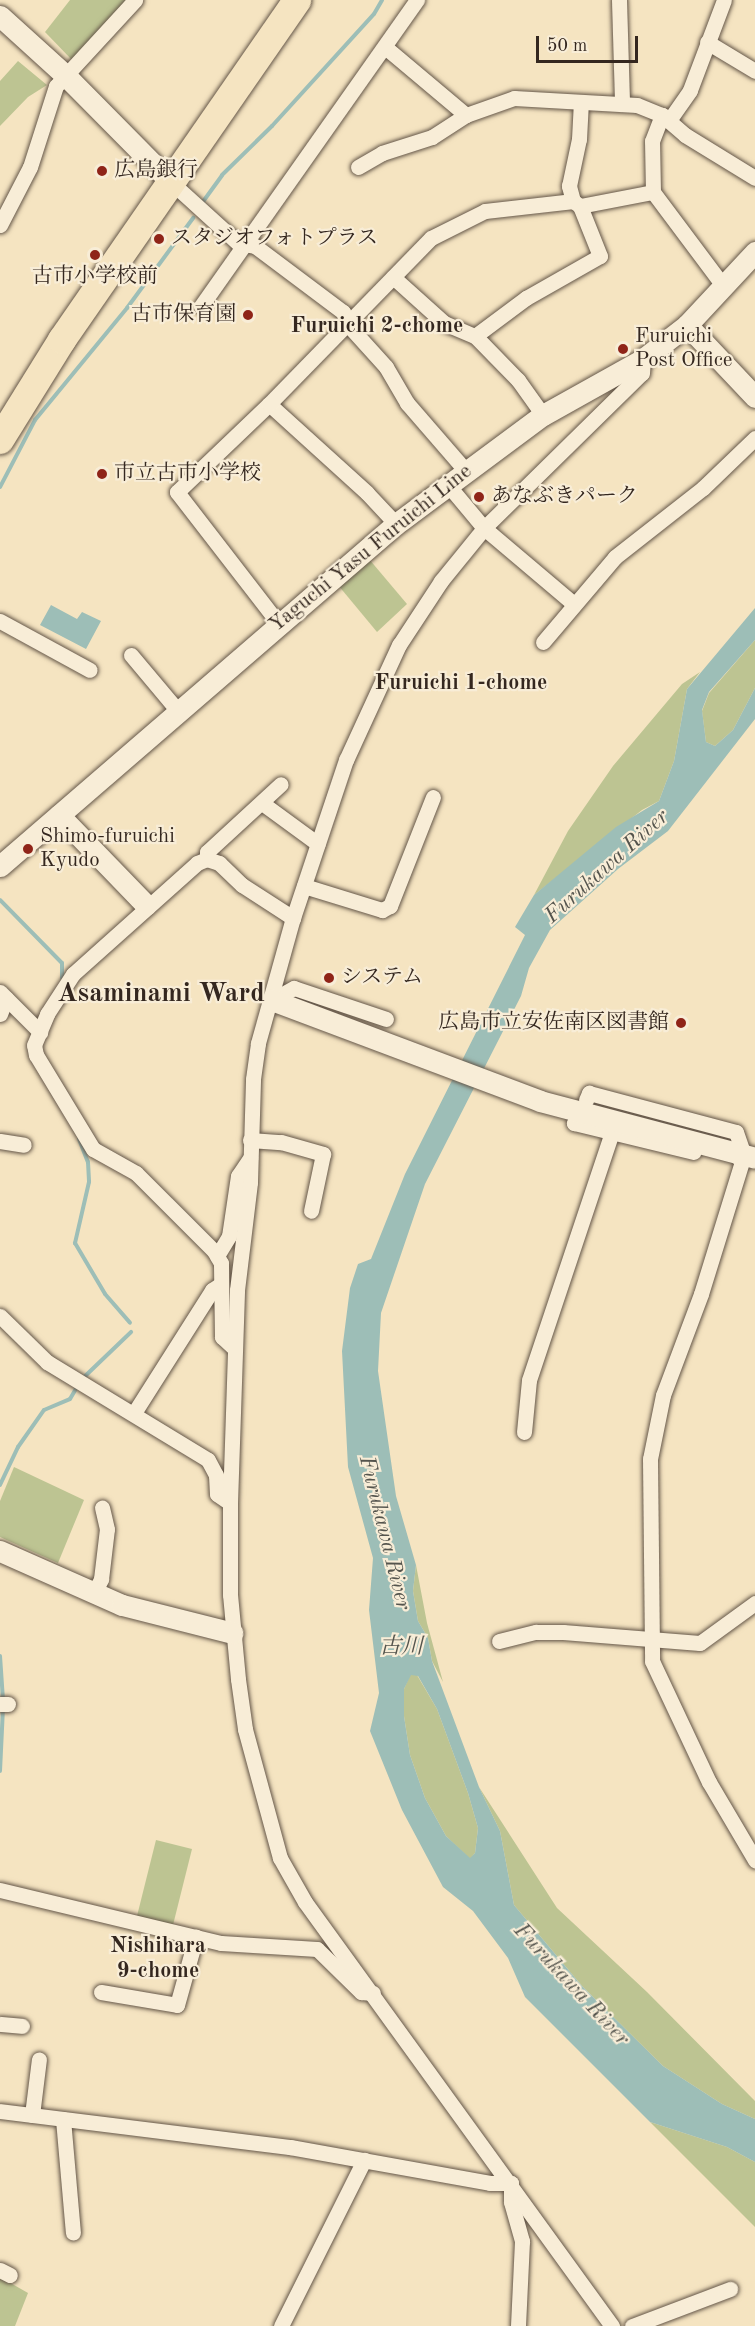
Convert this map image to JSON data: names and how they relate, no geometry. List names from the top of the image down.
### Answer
{
  "streets": {
    "street": ["Yaguchi Yasu Furuichi Line"]
  },
  "districts": [
    "Furuichi 2-chome",
    "Furuichi 1-chome",
    "Asaminami Ward",
    "Nishihara 9-chome"
  ],
  "water": ["Furukawa River", "古川"],
  "places": [
    "広島銀行",
    "スタジオフォトプラス",
    "古市小学校前",
    "古市保育園",
    "Furuichi Post Office",
    "市立古市小学校",
    "あなぶきパーク",
    "Shimo-furuichi Kyudo",
    "システム",
    "広島市立安佐南区図書館"
  ],
  "scale_bar": "50 m"
}
